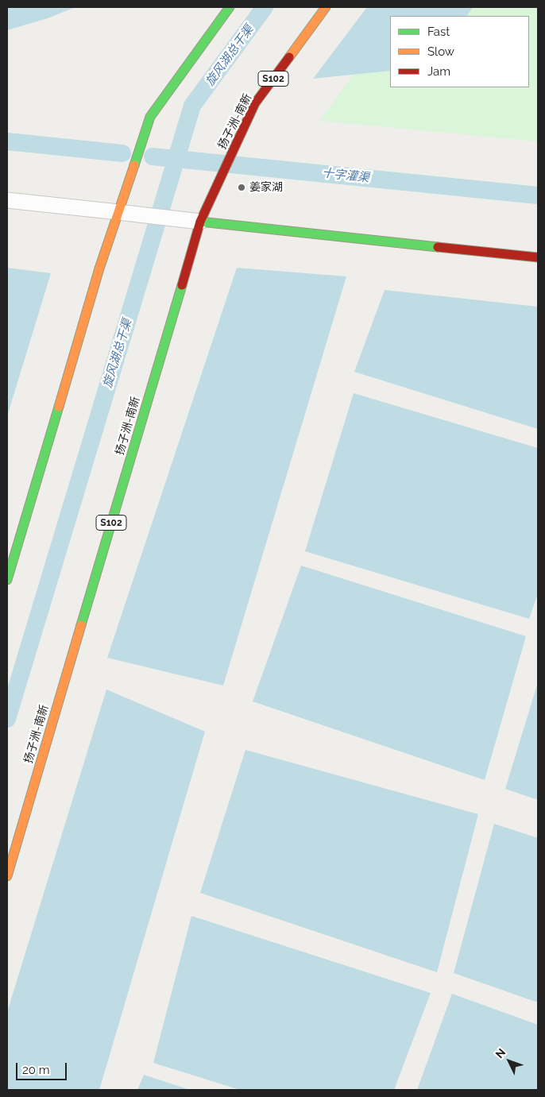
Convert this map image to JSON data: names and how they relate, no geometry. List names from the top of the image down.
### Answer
{
  "streets": {
    "street": ["S102", "扬子洲-南新"]
  },
  "water": ["旋风湖总干渠", "十字灌渠"],
  "places": ["姜家湖"],
  "legend": ["Fast", "Slow", "Jam"],
  "scale_bar": "20 m",
  "north": "top left"
}
